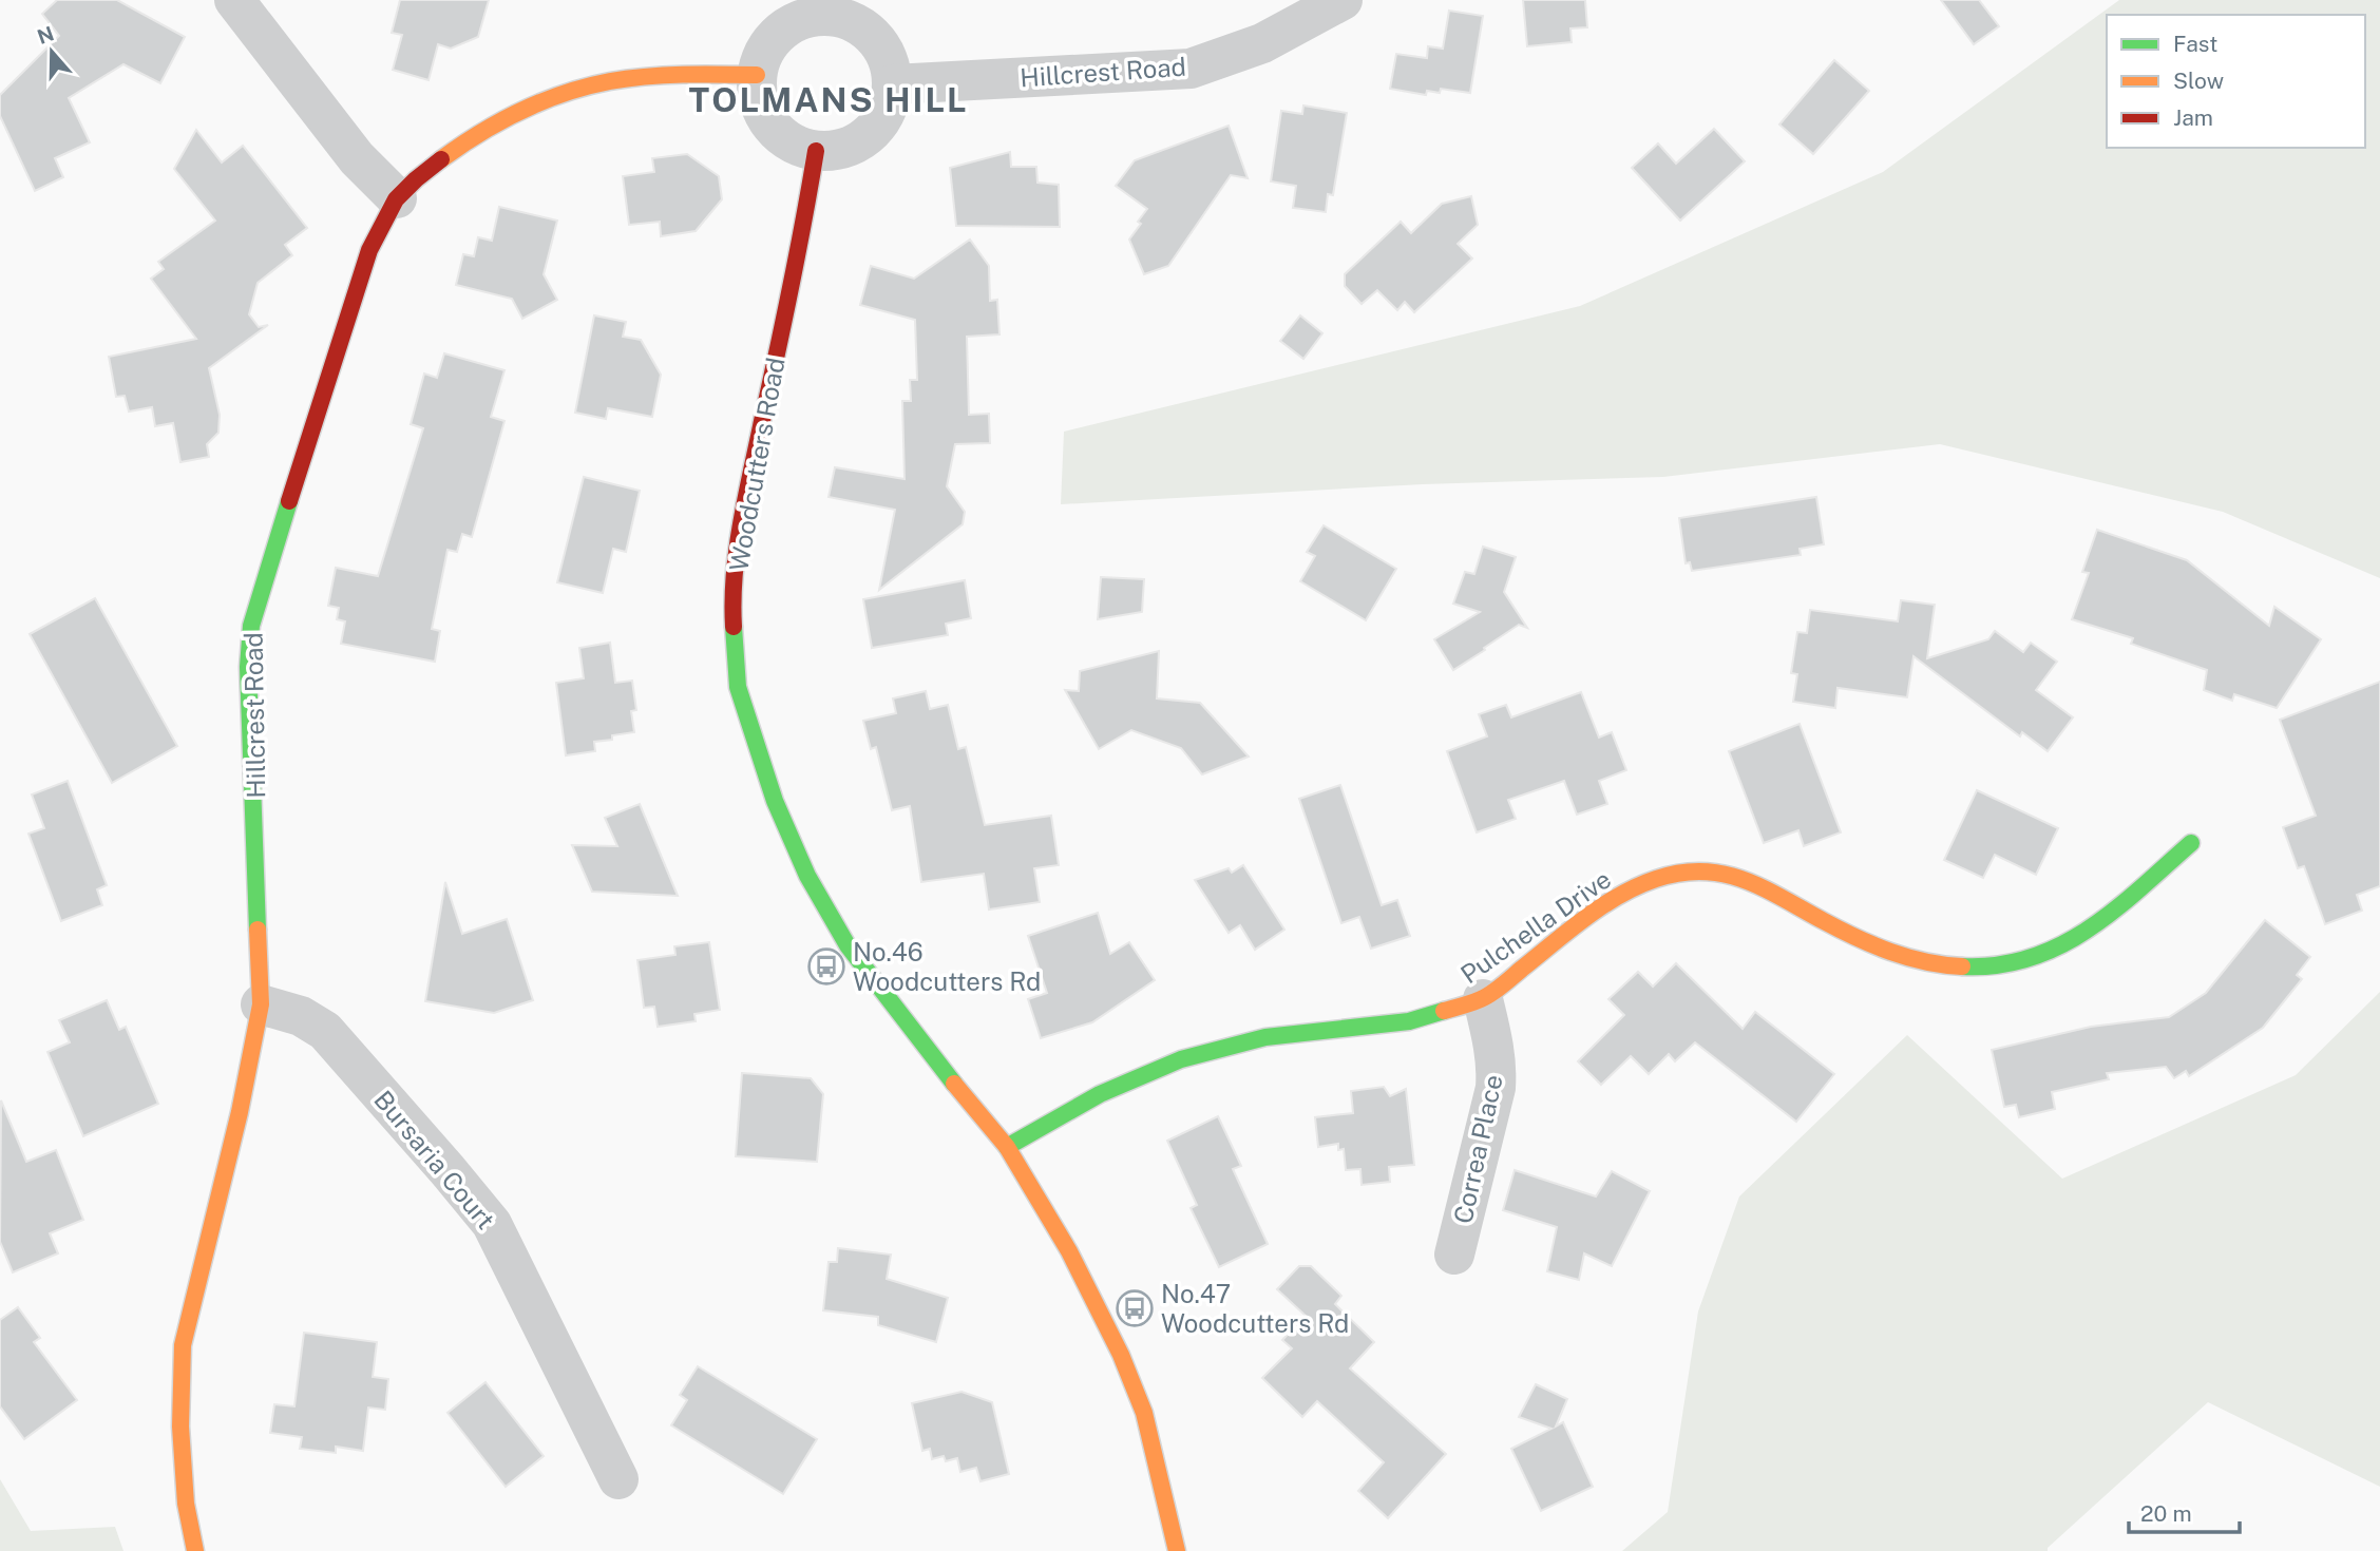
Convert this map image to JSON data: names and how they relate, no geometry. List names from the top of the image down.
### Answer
{
  "streets": {
    "street": [
      "Hillcrest Road",
      "Woodcutters Road",
      "Pulchella Drive",
      "Correa Place",
      "Bursaria Court"
    ]
  },
  "crossings": [
    ["Hillcrest Road", "Woodcutters Road"],
    ["Hillcrest Road", "Bursaria Court"],
    ["Woodcutters Road", "Pulchella Drive"],
    ["Pulchella Drive", "Correa Place"]
  ],
  "districts": ["TOLMANS HILL"],
  "places": {
    "bus stop": ["No.46 Woodcutters Rd", "No.47 Woodcutters Rd"]
  },
  "legend": ["Fast", "Slow", "Jam"],
  "scale_bar": "20 m",
  "north": "top"
}
